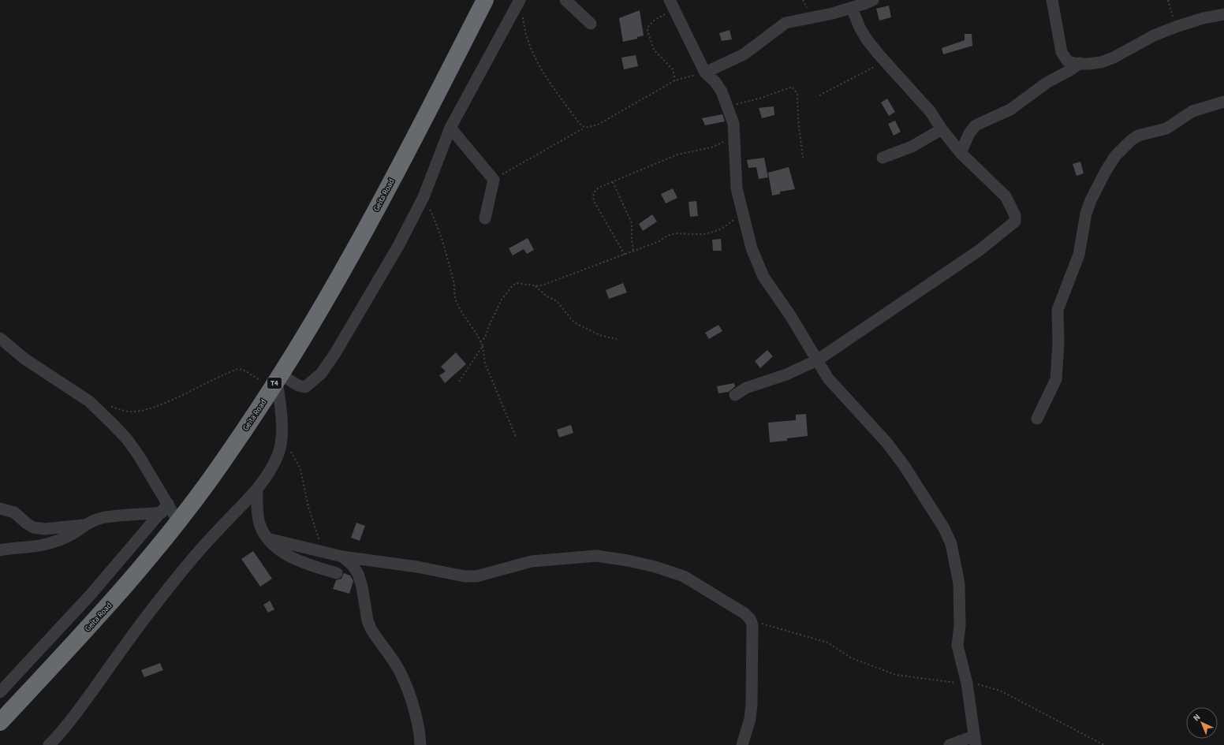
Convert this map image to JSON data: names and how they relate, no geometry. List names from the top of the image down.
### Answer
{
  "streets": {
    "highway": ["Geita Road", "T4"]
  },
  "north": "top left"
}
